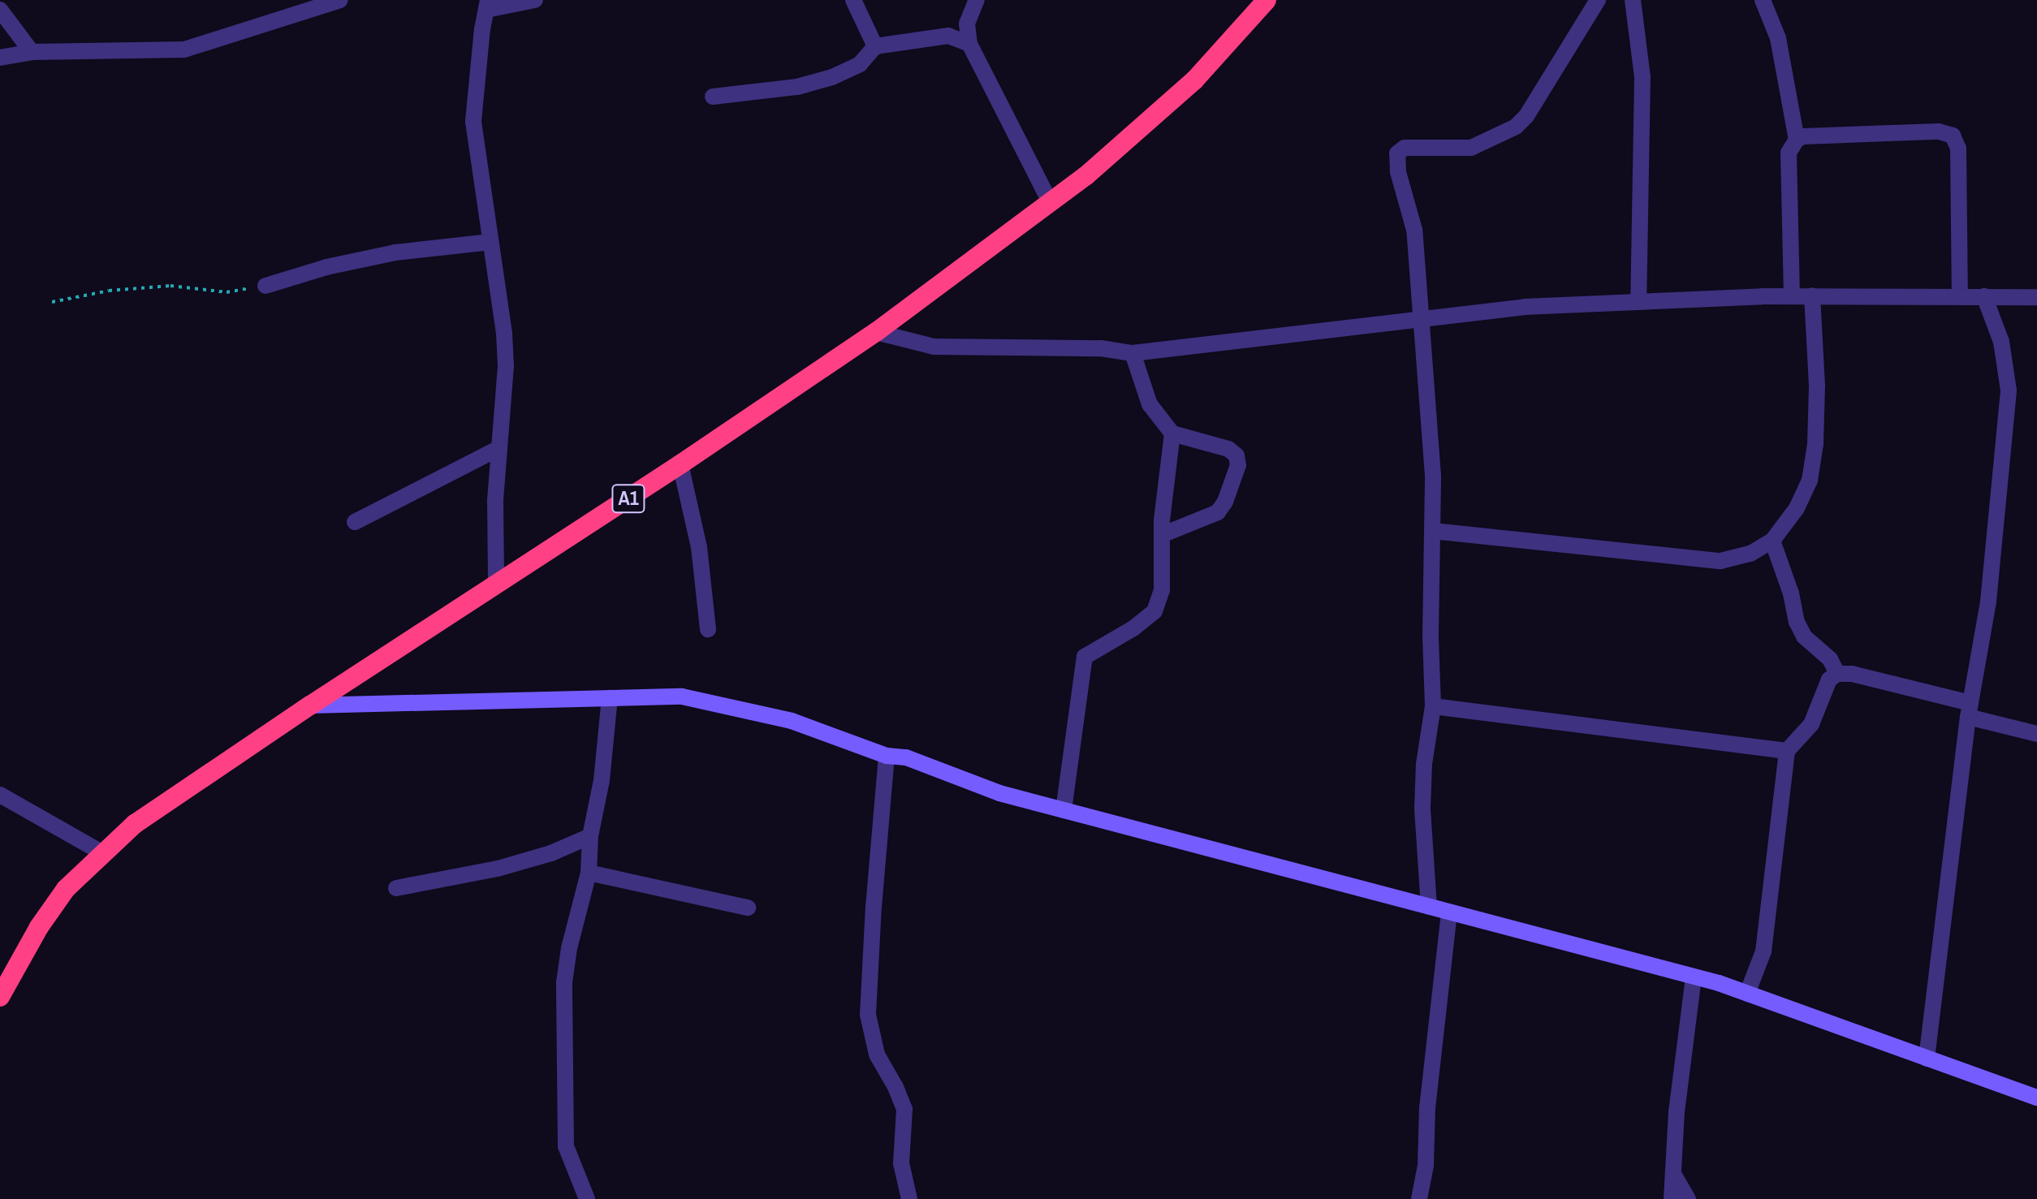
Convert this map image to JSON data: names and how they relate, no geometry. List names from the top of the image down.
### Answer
{
  "streets": {
    "highway": ["A1"]
  }
}
